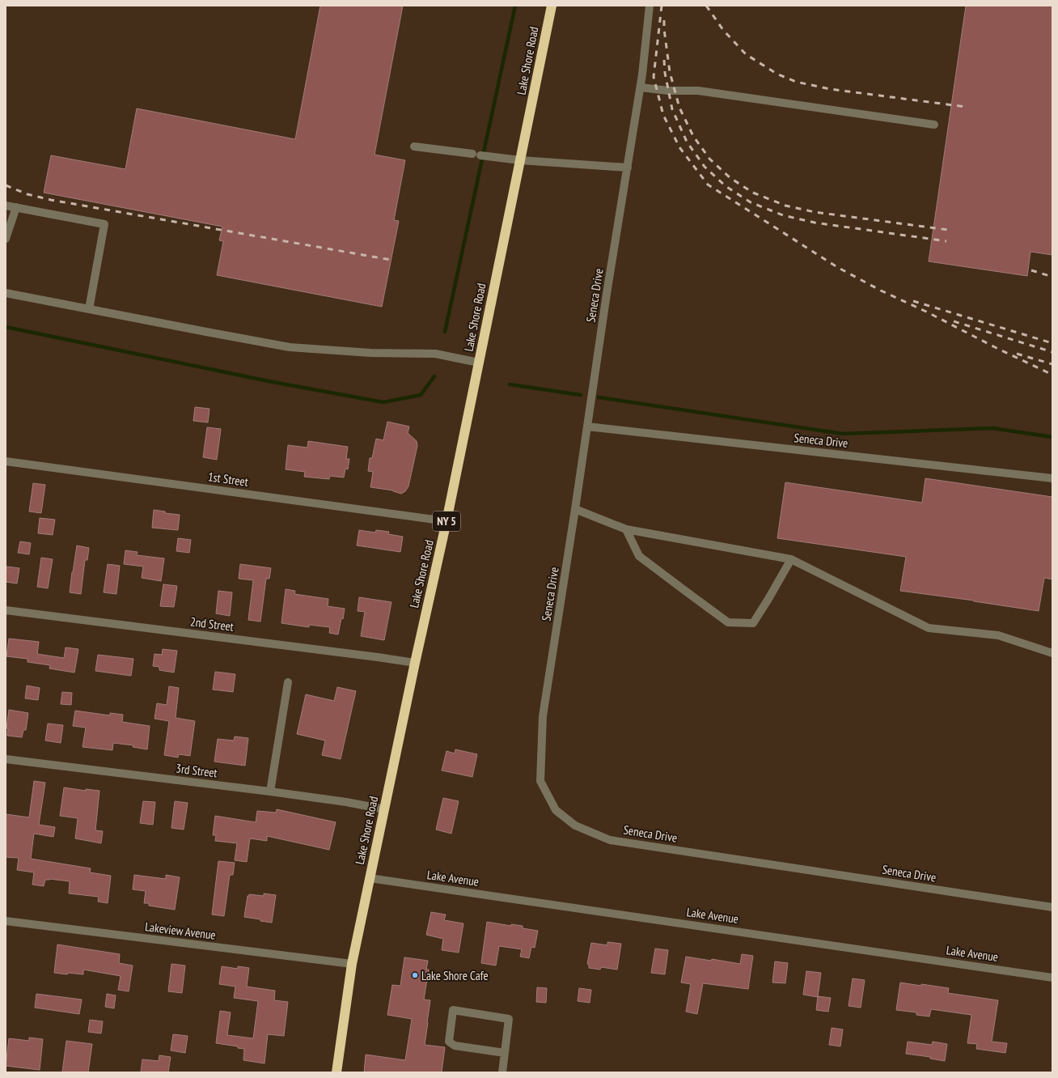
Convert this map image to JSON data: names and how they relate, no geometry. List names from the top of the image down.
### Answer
{
  "streets": {
    "highway": ["Lake Shore Road", "NY 5"],
    "street": [
      "Seneca Drive",
      "1st Street",
      "2nd Street",
      "3rd Street",
      "Lake Avenue",
      "Lakeview Avenue"
    ]
  },
  "crossings": [
    ["Lake Shore Road", "1st Street"],
    ["Lake Shore Road", "2nd Street"],
    ["Lake Shore Road", "3rd Street"],
    ["Lake Shore Road", "Lake Avenue"],
    ["Lake Shore Road", "Lakeview Avenue"]
  ],
  "places": ["Lake Shore Cafe"]
}
